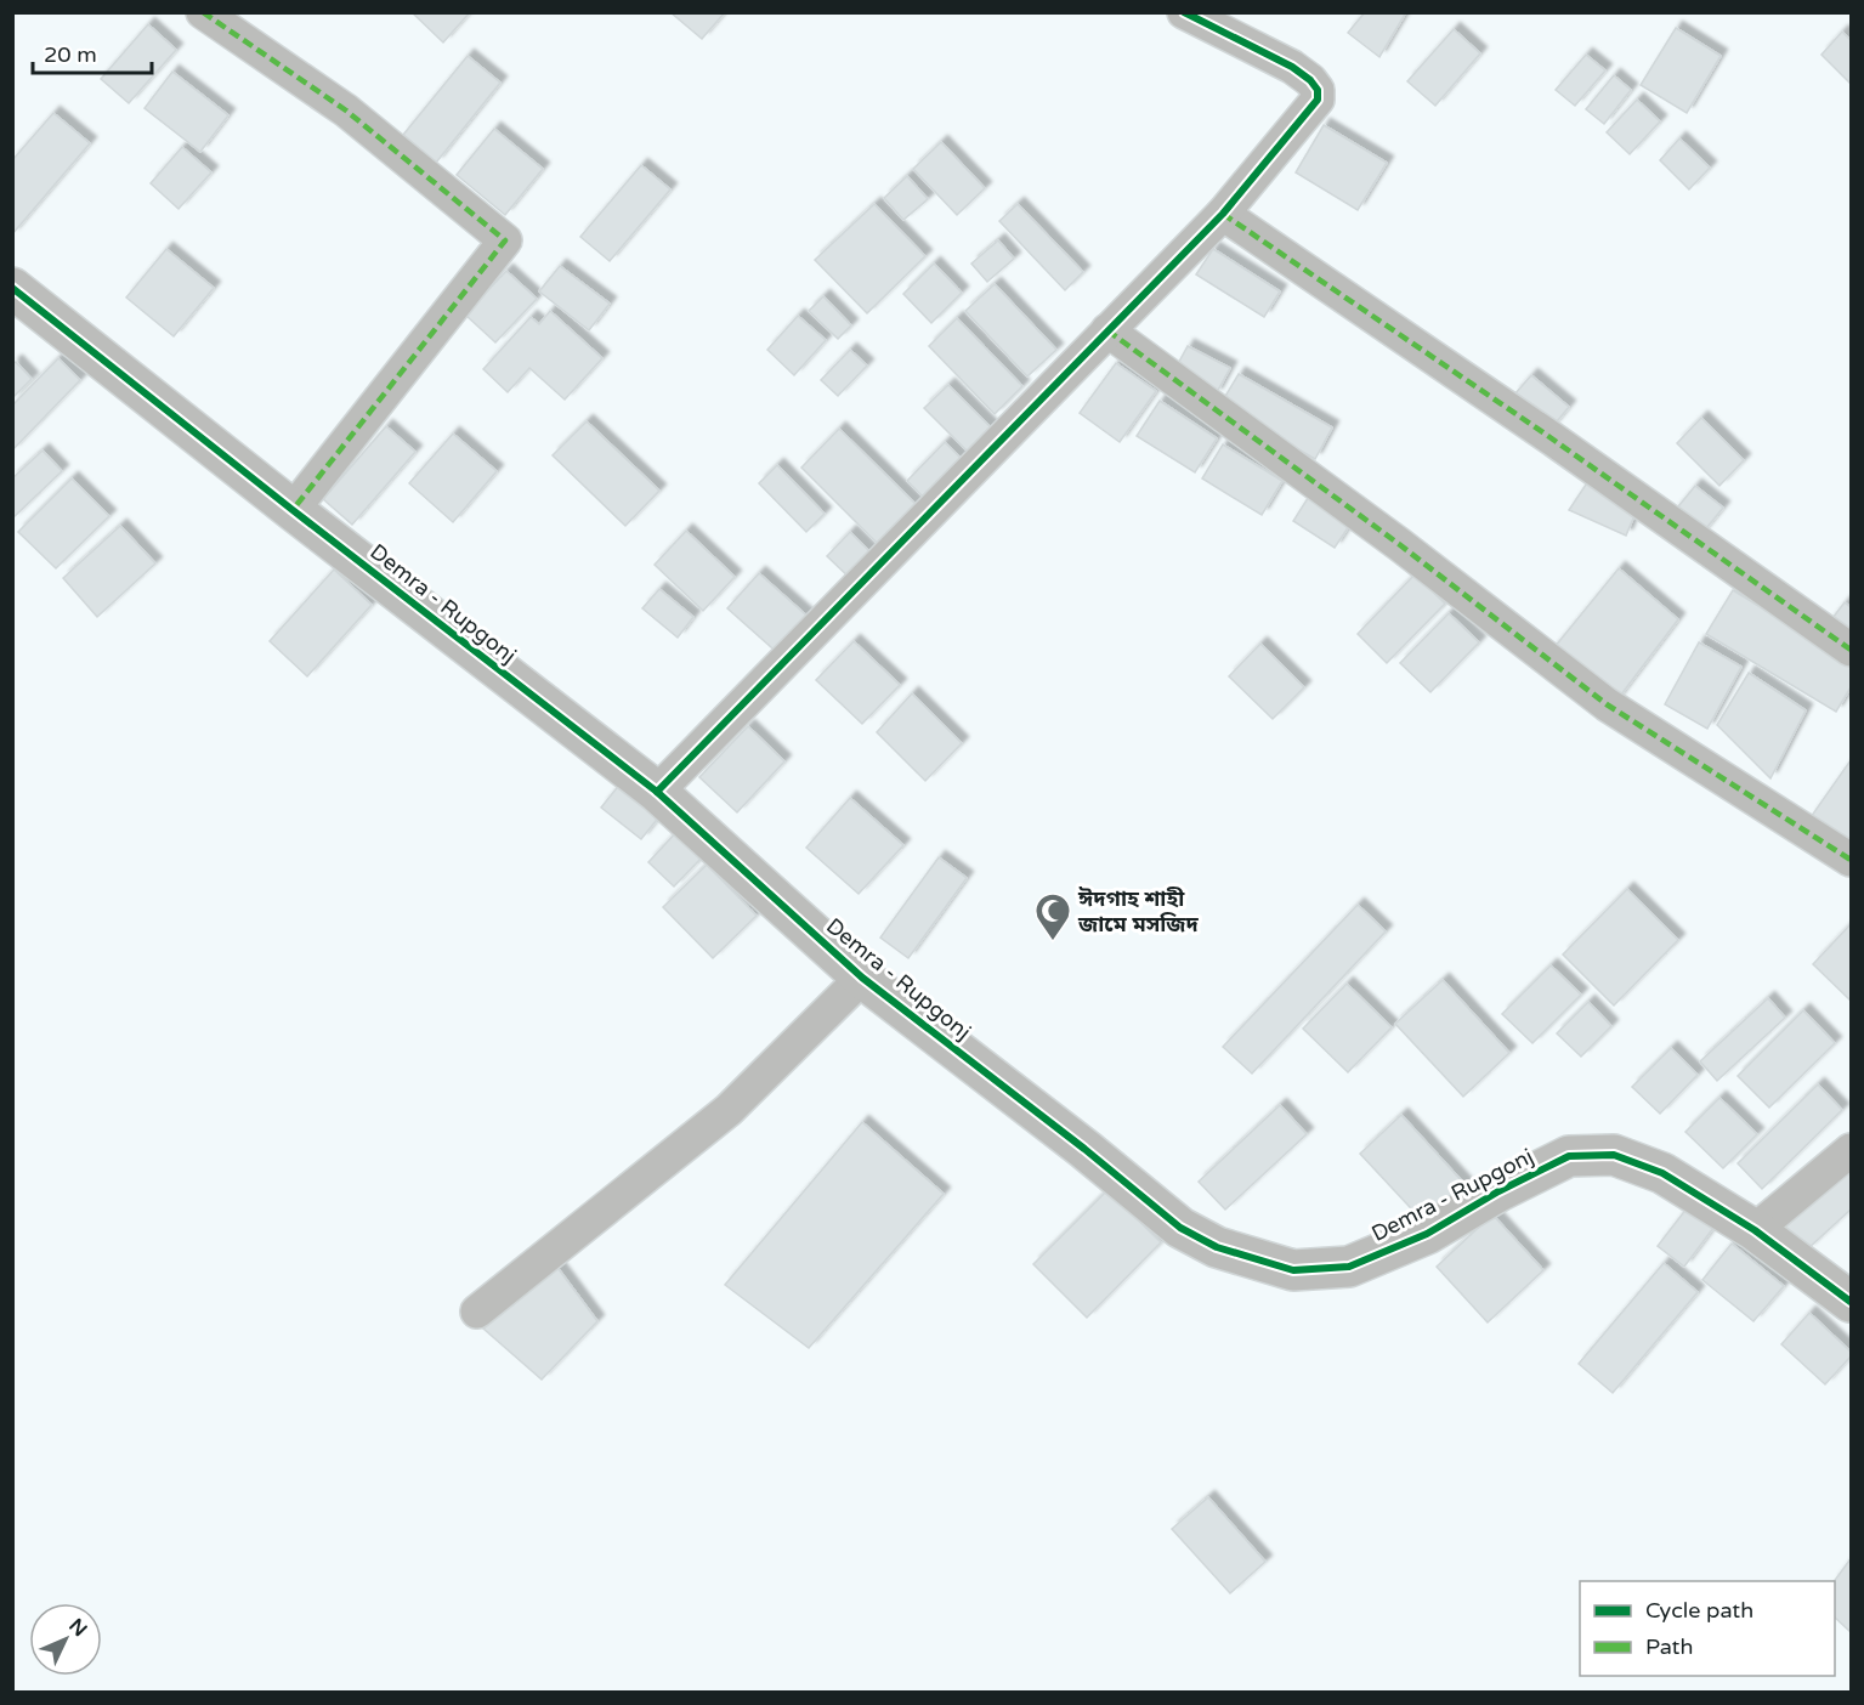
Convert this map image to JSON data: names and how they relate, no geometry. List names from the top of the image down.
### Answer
{
  "streets": {
    "street": ["Demra - Rupgonj"]
  },
  "places": {
    "mosque": ["ঈদগাহ শাহী জামে মসজিদ"]
  },
  "legend": ["Cycle path", "Path"],
  "scale_bar": "20 m",
  "north": "top right"
}
